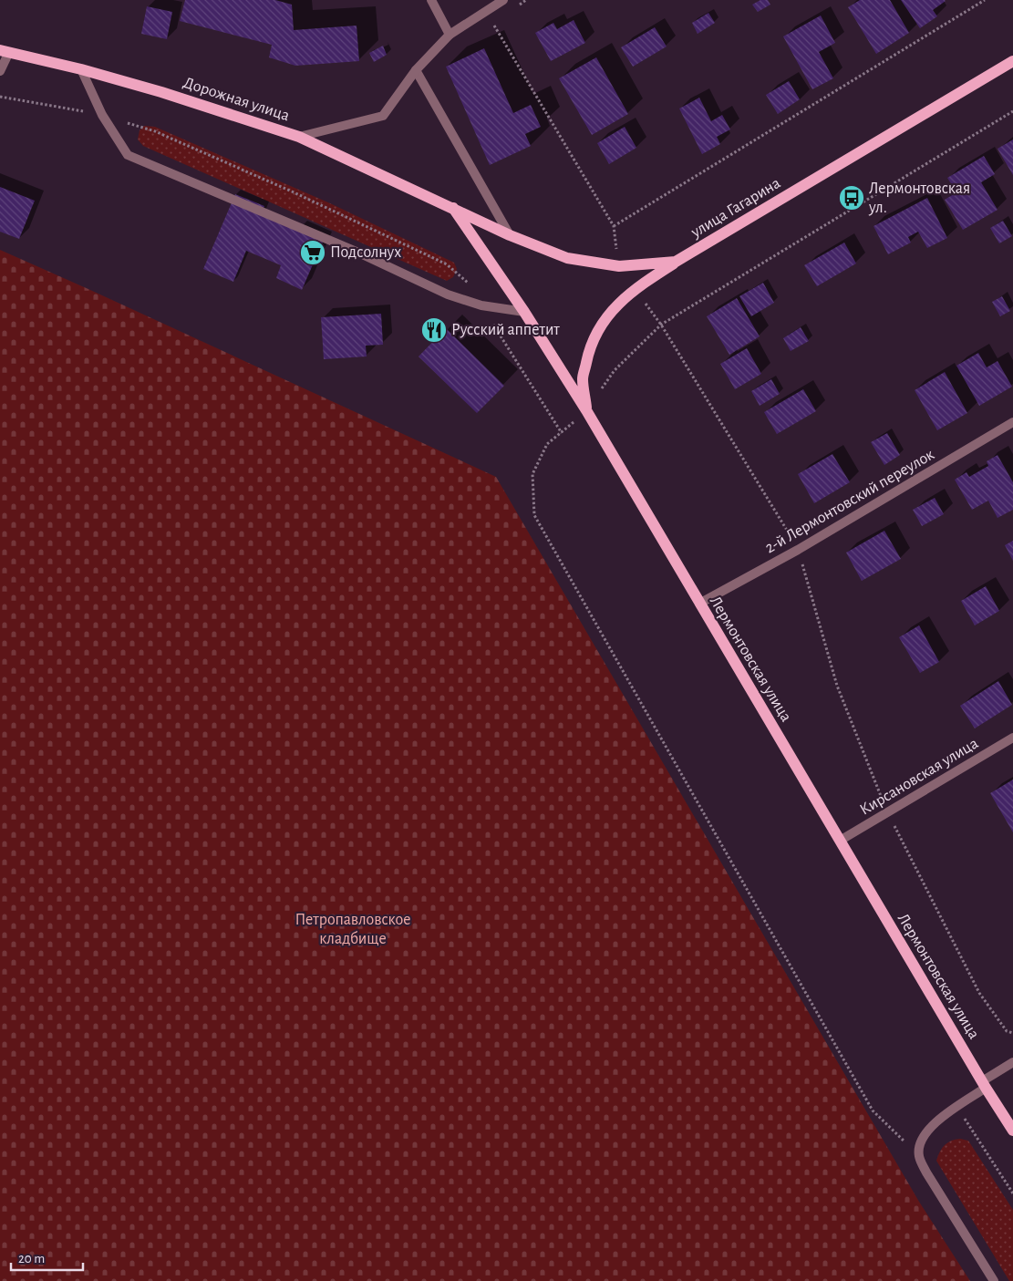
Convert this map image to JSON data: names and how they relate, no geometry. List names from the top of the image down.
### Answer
{
  "streets": {
    "main road": ["Дорожная улица", "улица Гагарина", "Лермонтовская улица"],
    "street": ["2-й Лермонтовский переулок", "Кирсановская улица"]
  },
  "crossings": [
    ["Дорожная улица", "улица Гагарина"],
    ["Дорожная улица", "Лермонтовская улица"],
    ["улица Гагарина", "Лермонтовская улица"],
    ["2-й Лермонтовский переулок", "Лермонтовская улица"],
    ["Лермонтовская улица", "Кирсановская улица"]
  ],
  "parks": ["Петропавловское кладбище"],
  "places": {
    "bus stop": ["Лермонтовская ул."],
    "supermarket": ["Подсолнух"],
    "restaurant": ["Русский аппетит"]
  },
  "scale_bar": "20 m"
}
